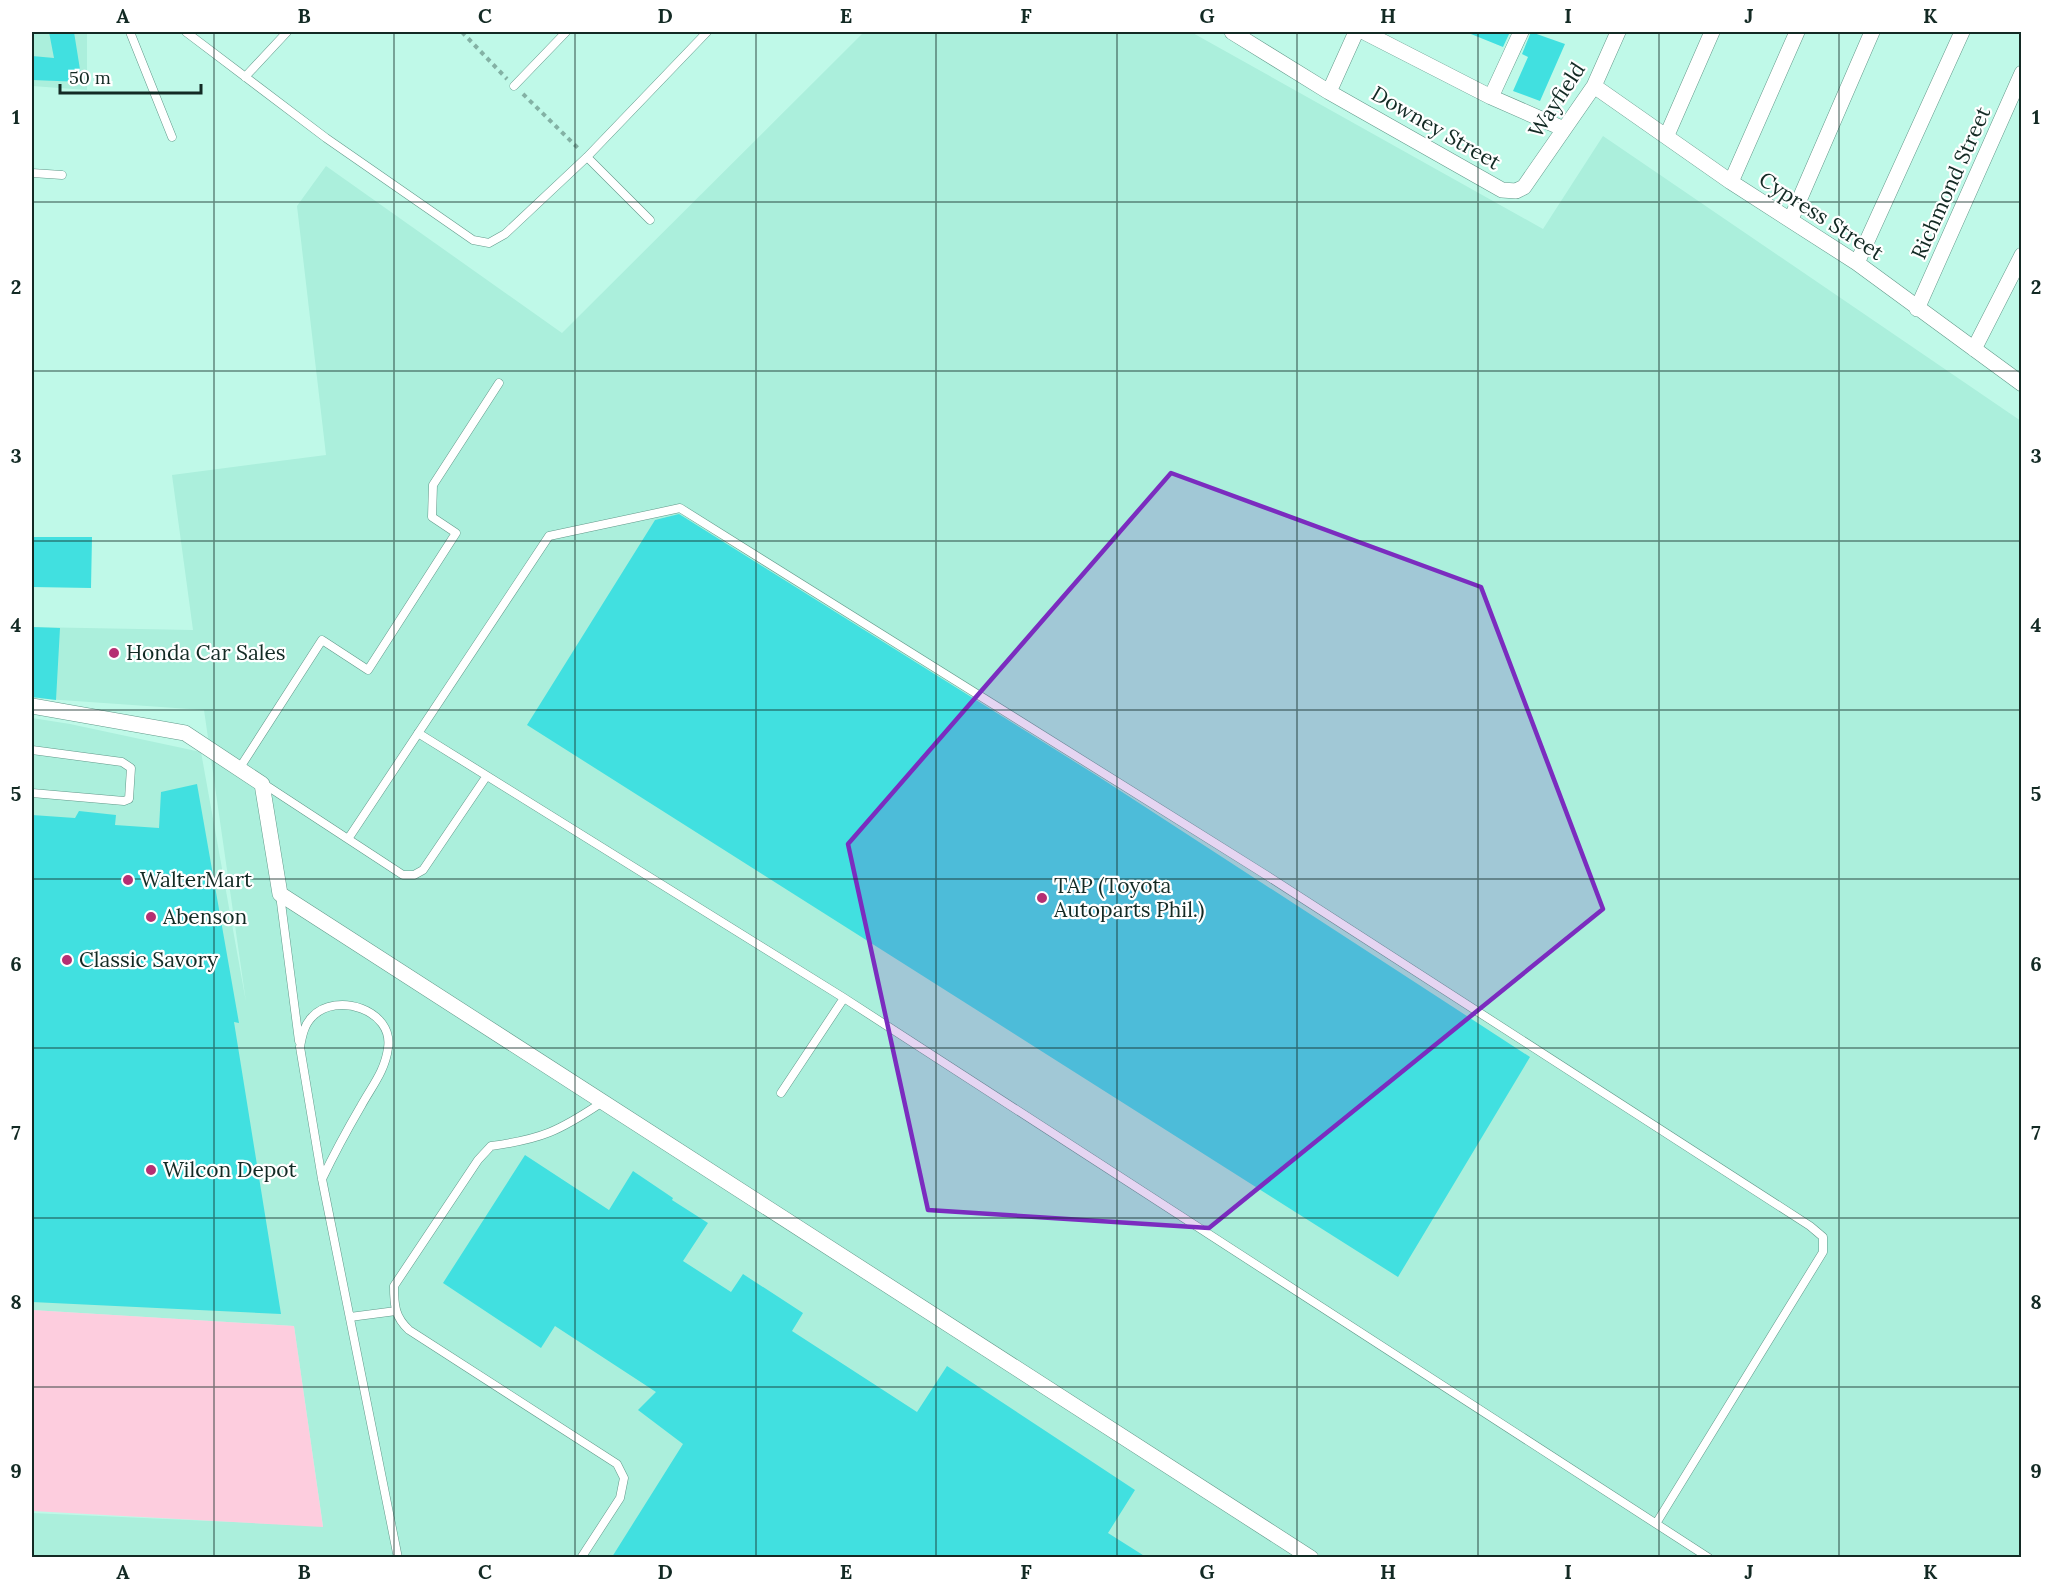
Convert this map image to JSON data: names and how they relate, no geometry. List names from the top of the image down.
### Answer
{
  "streets": {
    "street": [
      "Wayfield",
      "Downey Street",
      "Richmond Street",
      "Cypress Street"
    ]
  },
  "crossings": [
    ["Wayfield", "Downey Street"],
    ["Wayfield", "Cypress Street"],
    ["Richmond Street", "Cypress Street"]
  ],
  "places": [
    "Honda Car Sales",
    "WalterMart",
    "TAP (Toyota Autoparts Phil.)",
    "Abenson",
    "Classic Savory",
    "Wilcon Depot"
  ],
  "scale_bar": "50 m",
  "grid": {
    "columns": [
      "A",
      "B",
      "C",
      "D",
      "E",
      "F",
      "G",
      "H",
      "I",
      "J",
      "K"
    ],
    "rows": [
      "1",
      "2",
      "3",
      "4",
      "5",
      "6",
      "7",
      "8",
      "9"
    ]
  }
}
